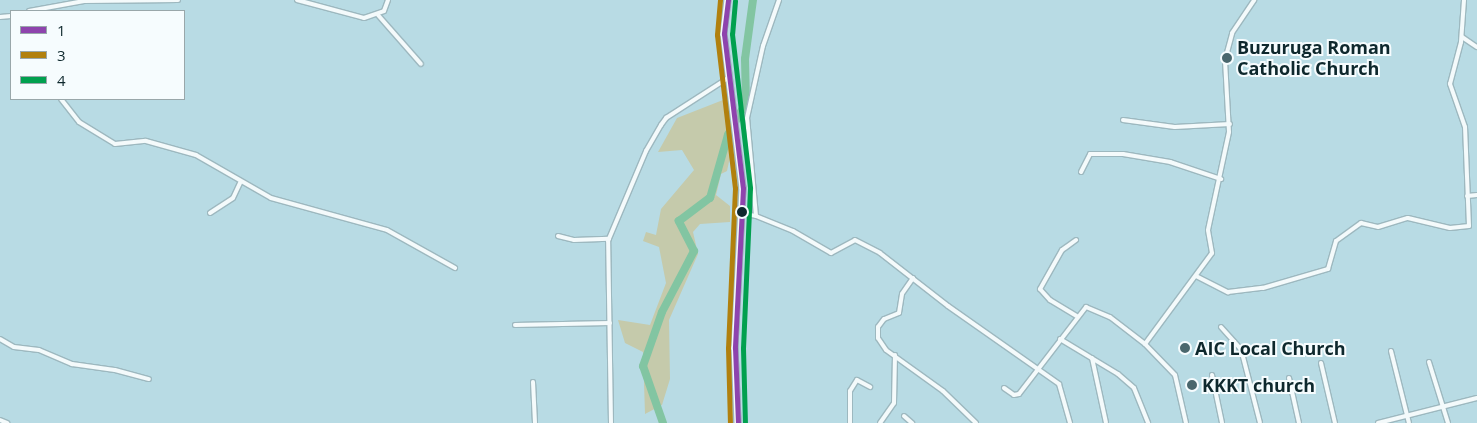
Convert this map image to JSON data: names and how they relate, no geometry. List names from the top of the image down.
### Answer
{
  "places": ["Buzuruga Roman Catholic Church", "AIC Local Church", "KKKT church"],
  "lines": ["transit line 1", "transit line 3", "transit line 4"],
  "legend": ["1", "3", "4"]
}
